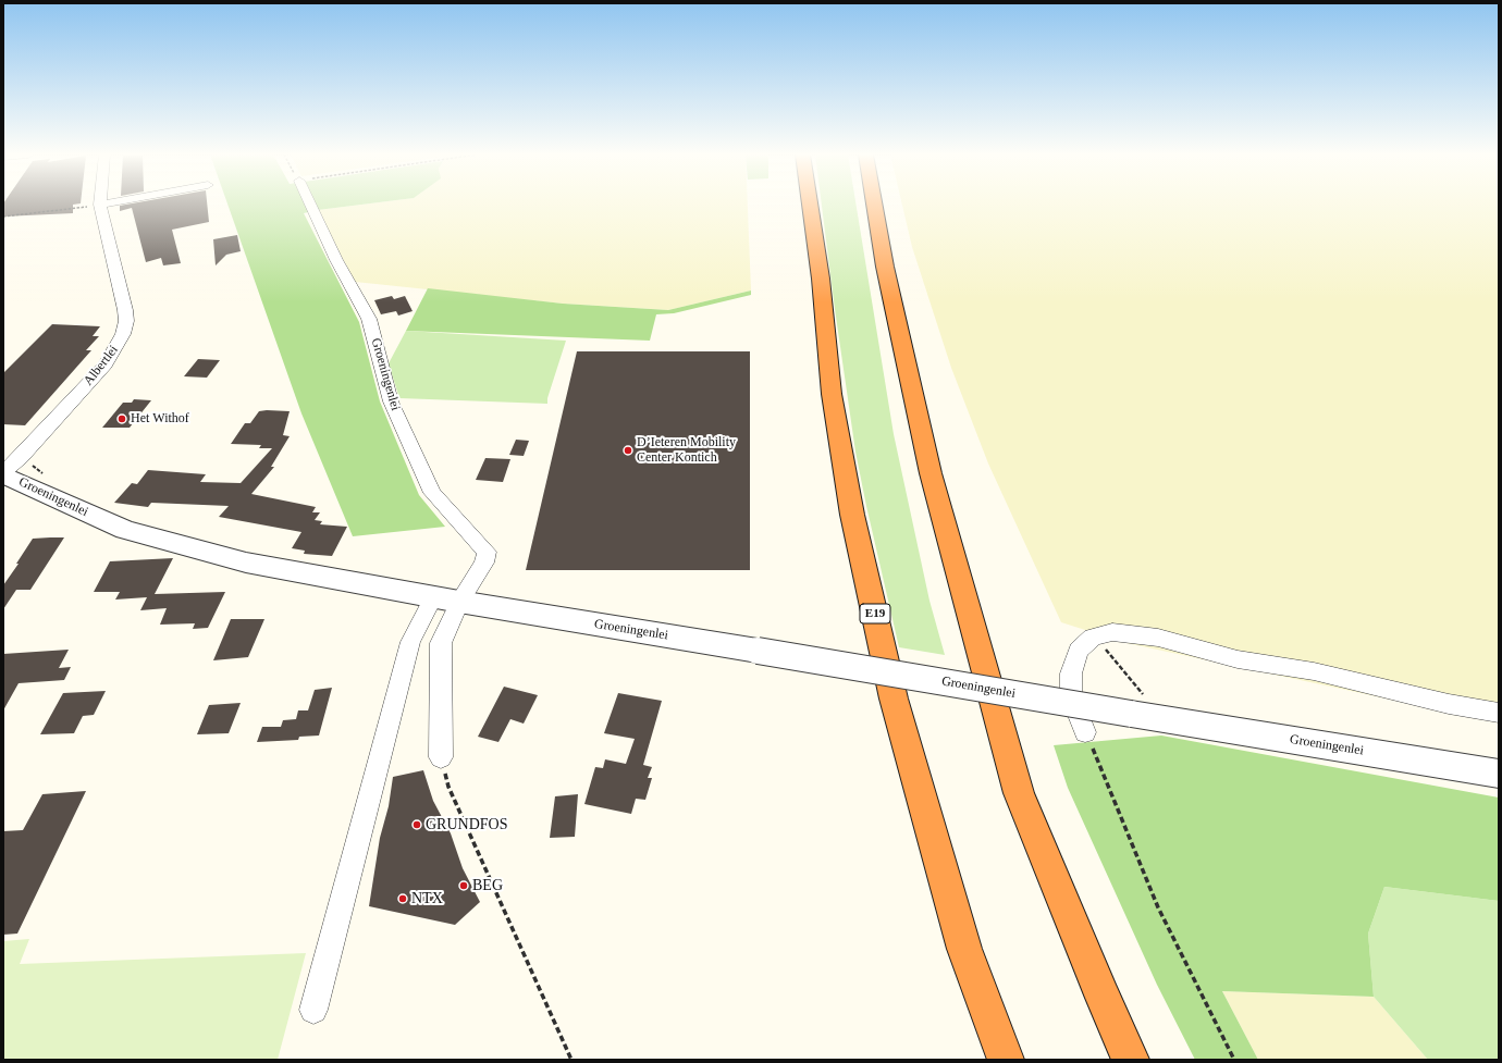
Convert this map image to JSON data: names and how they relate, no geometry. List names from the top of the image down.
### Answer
{
  "streets": {
    "highway": ["E19"],
    "street": ["Albertlei", "Groeningenlei"]
  },
  "crossings": [
    ["Albertlei", "Groeningenlei"]
  ],
  "places": [
    "Het Withof",
    "D’Ieteren Mobility Center Kontich",
    "GRUNDFOS",
    "BEG",
    "NTX"
  ]
}
